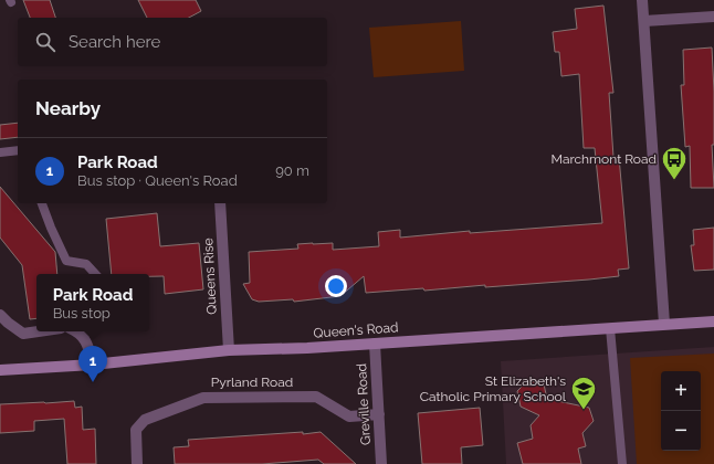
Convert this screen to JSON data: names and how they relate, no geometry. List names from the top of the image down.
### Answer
{
  "streets": {
    "main road": ["Queen's Road"],
    "street": ["Queens Rise", "Pyrland Road", "Greville Road"]
  },
  "crossings": [
    ["Queens Rise", "Queen's Road"],
    ["Queen's Road", "Greville Road"],
    ["Pyrland Road", "Greville Road"]
  ],
  "places": {
    "bus stop": ["Marchmont Road"],
    "school or university": ["St Elizabeth's Catholic Primary School"]
  },
  "page": {
    "search": "Search here",
    "heading": "Nearby",
    "list": [
      {
        "mark": "1",
        "name": "Park Road",
        "note": "Bus stop · Queen's Road",
        "value": "90 m"
      }
    ],
    "popup": ["Park Road", "Bus stop"],
    "pins": "1",
    "map_buttons": ["+", "−"]
  }
}
